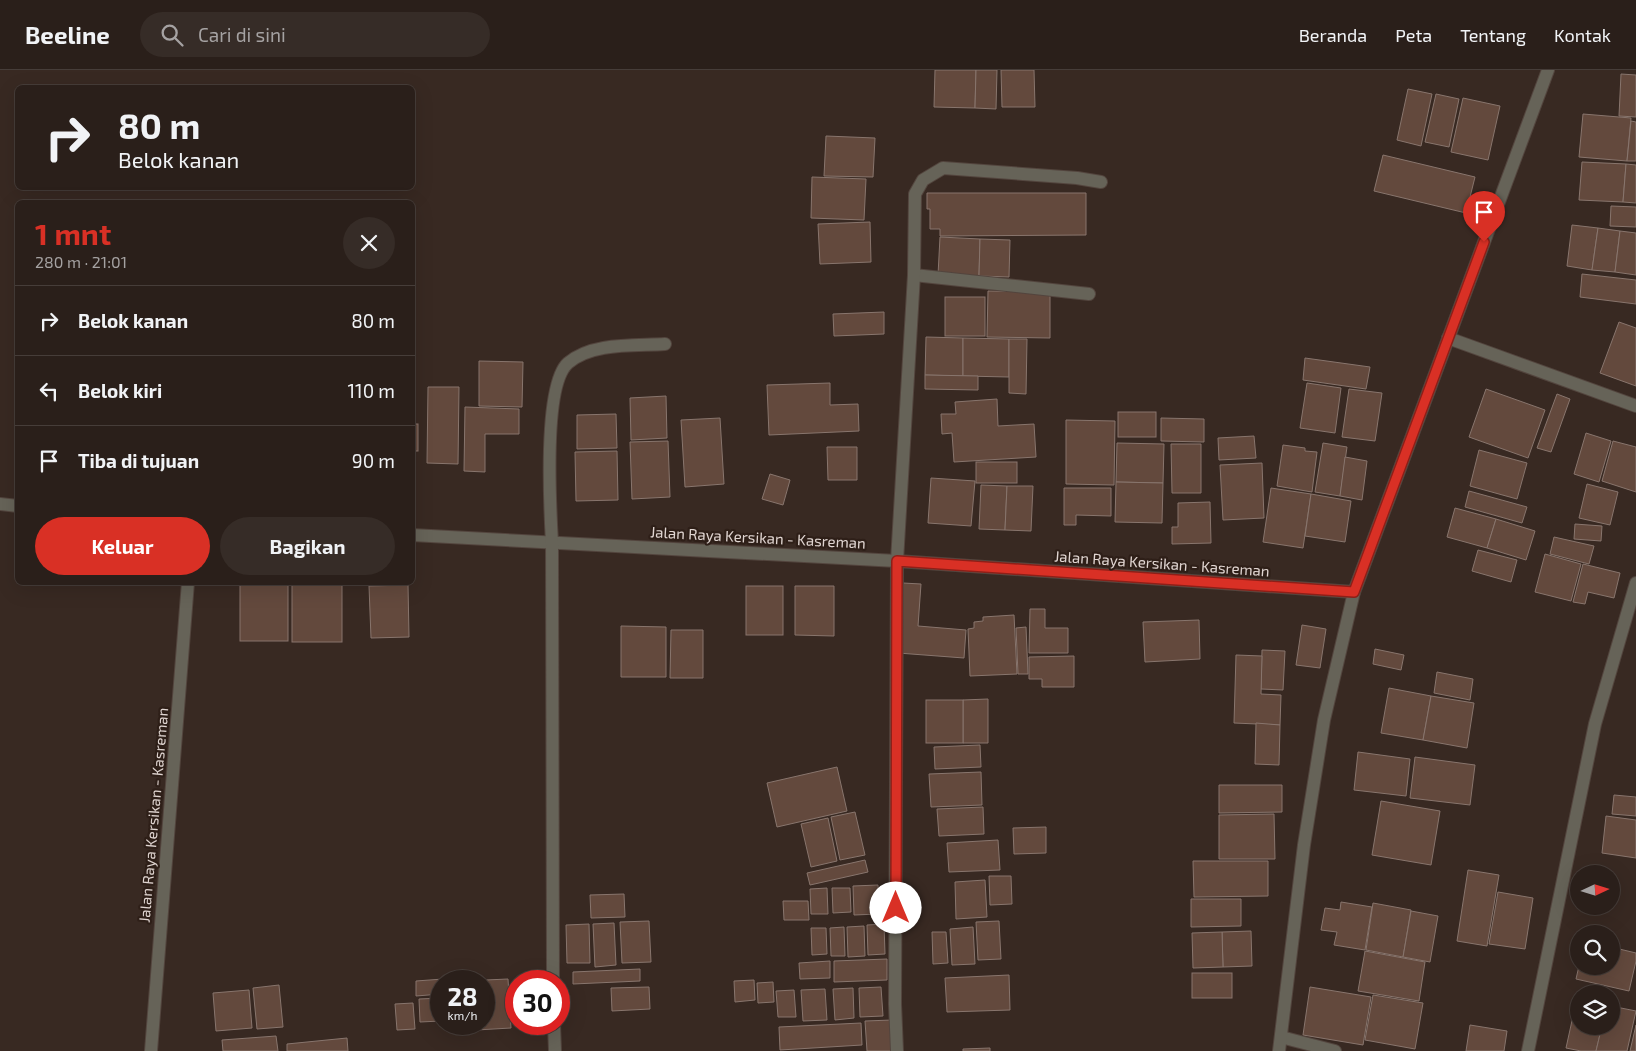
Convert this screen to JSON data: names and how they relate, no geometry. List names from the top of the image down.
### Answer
{
  "streets": {
    "street": ["Jalan Raya Kersikan - Kasreman"]
  },
  "north": "right",
  "page": {
    "header": "Beeline",
    "search": "Cari di sini",
    "nav": [
      "Beranda",
      "Peta",
      "Tentang",
      "Kontak"
    ],
    "turn": ["80 m", "Belok kanan"],
    "heading": ["1 mnt", "280 m · 21:01"],
    "list": [
      {
        "name": "Belok kanan",
        "value": "80 m"
      },
      {
        "name": "Belok kiri",
        "value": "110 m"
      },
      {
        "name": "Tiba di tujuan",
        "value": "90 m"
      }
    ],
    "buttons": ["Keluar", "Bagikan"],
    "speed": "28 km/h",
    "limit": "30"
  }
}
